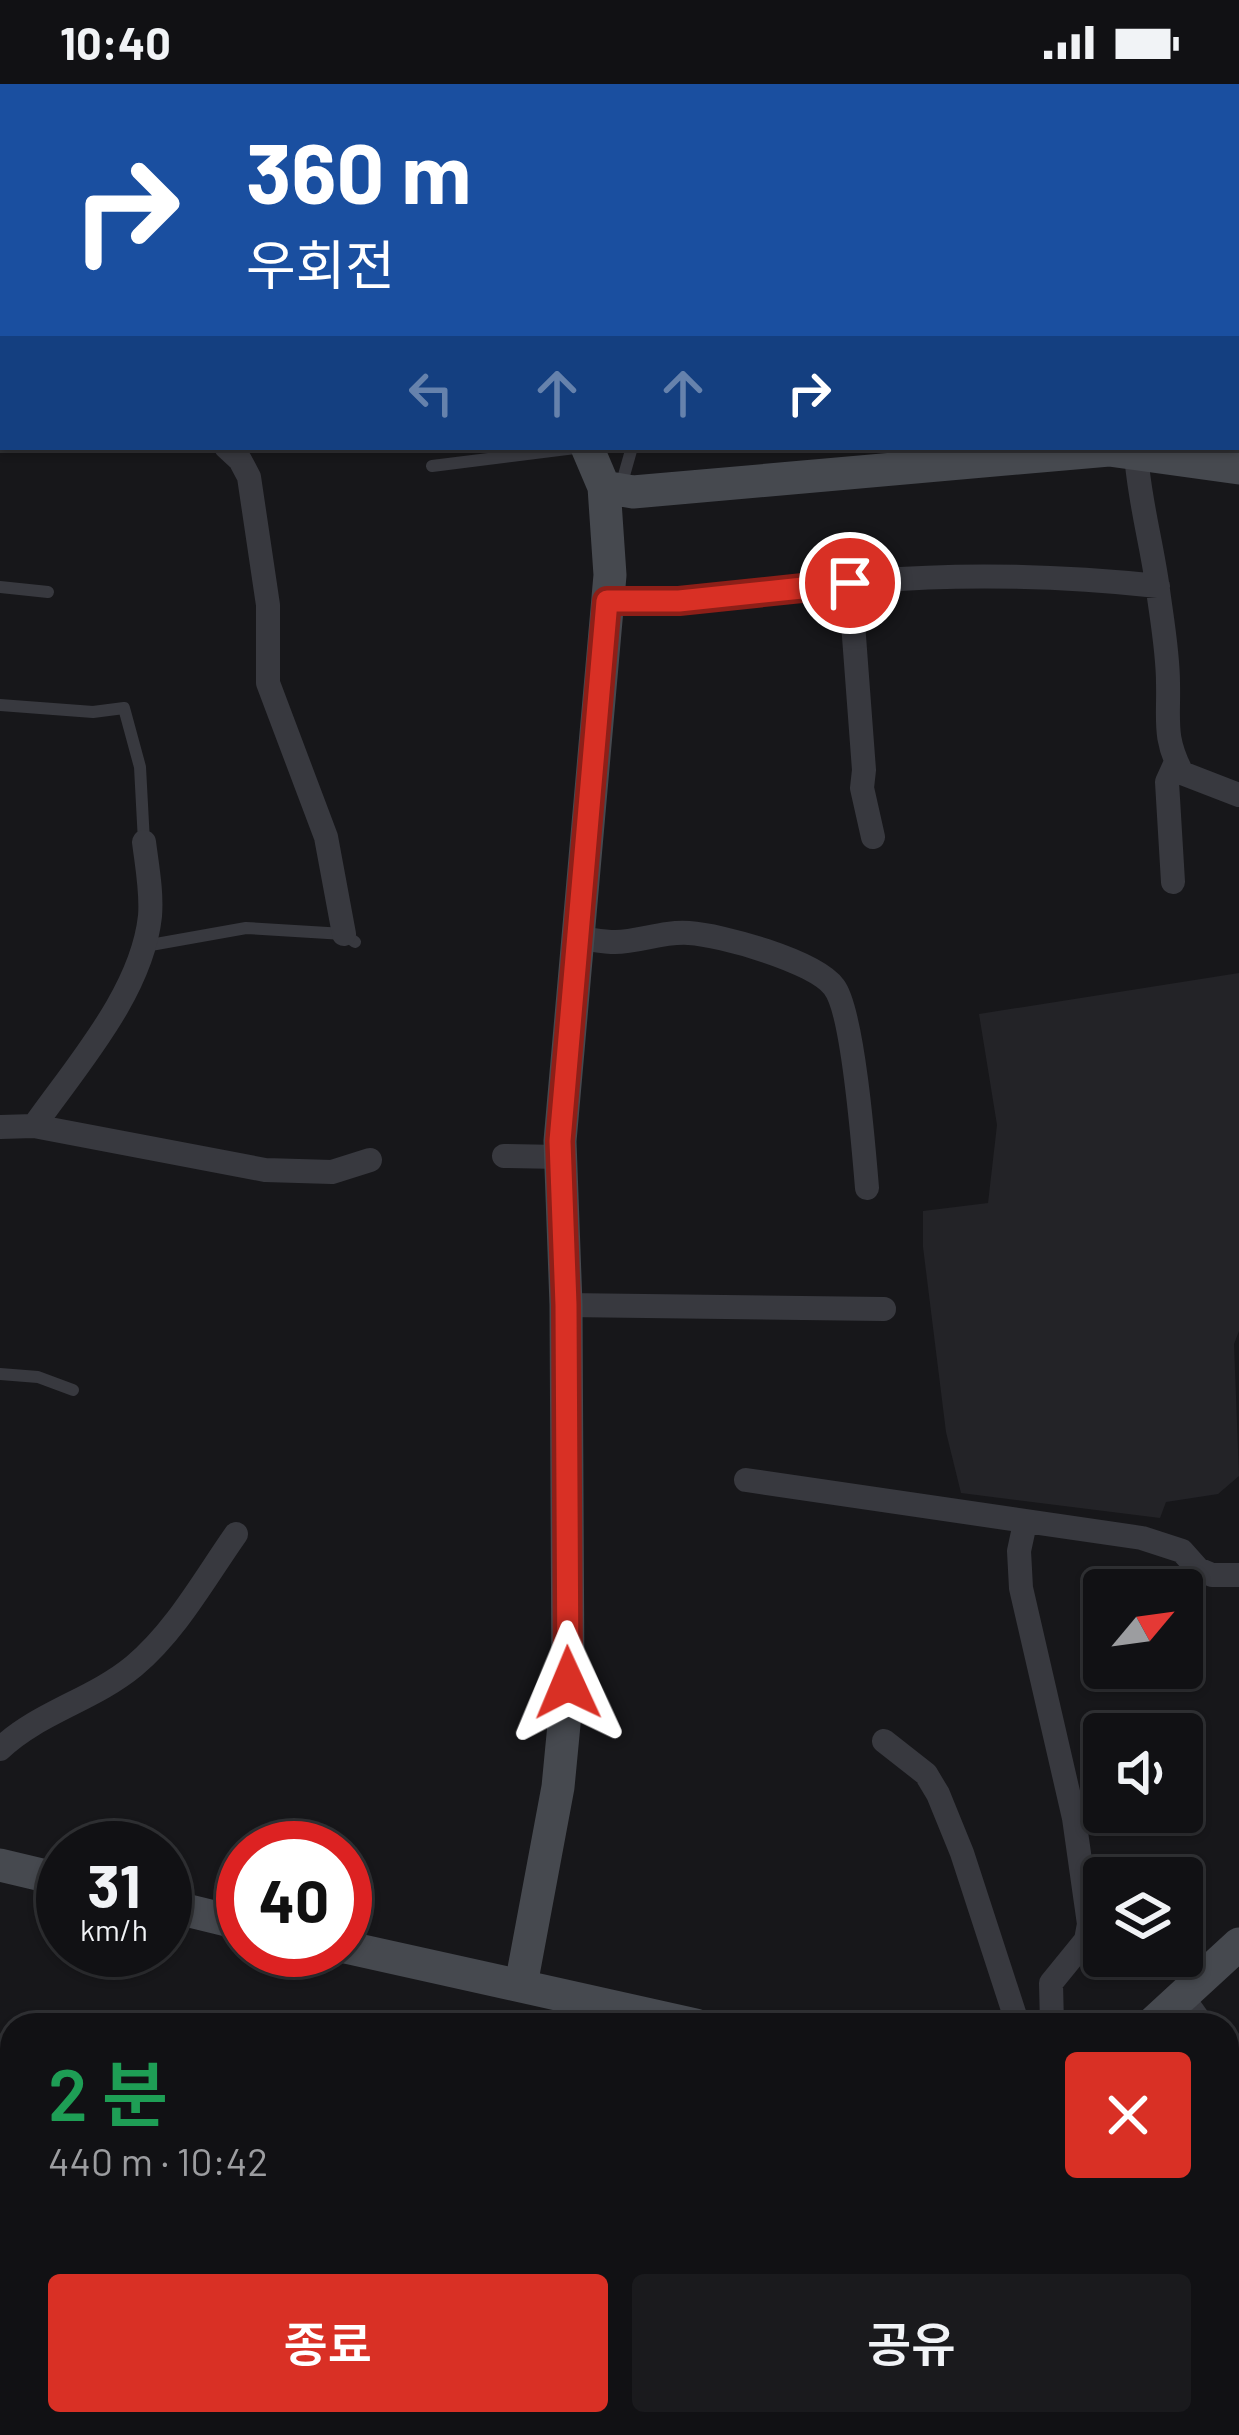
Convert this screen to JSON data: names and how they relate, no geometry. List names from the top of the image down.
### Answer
{
  "north": "top right",
  "page": {
    "status": "10:40",
    "turn": ["360 m", "우회전"],
    "speed": "31 km/h",
    "limit": "40",
    "heading": ["2 분", "440 m · 10:42"],
    "buttons": ["종료", "공유"]
  }
}
